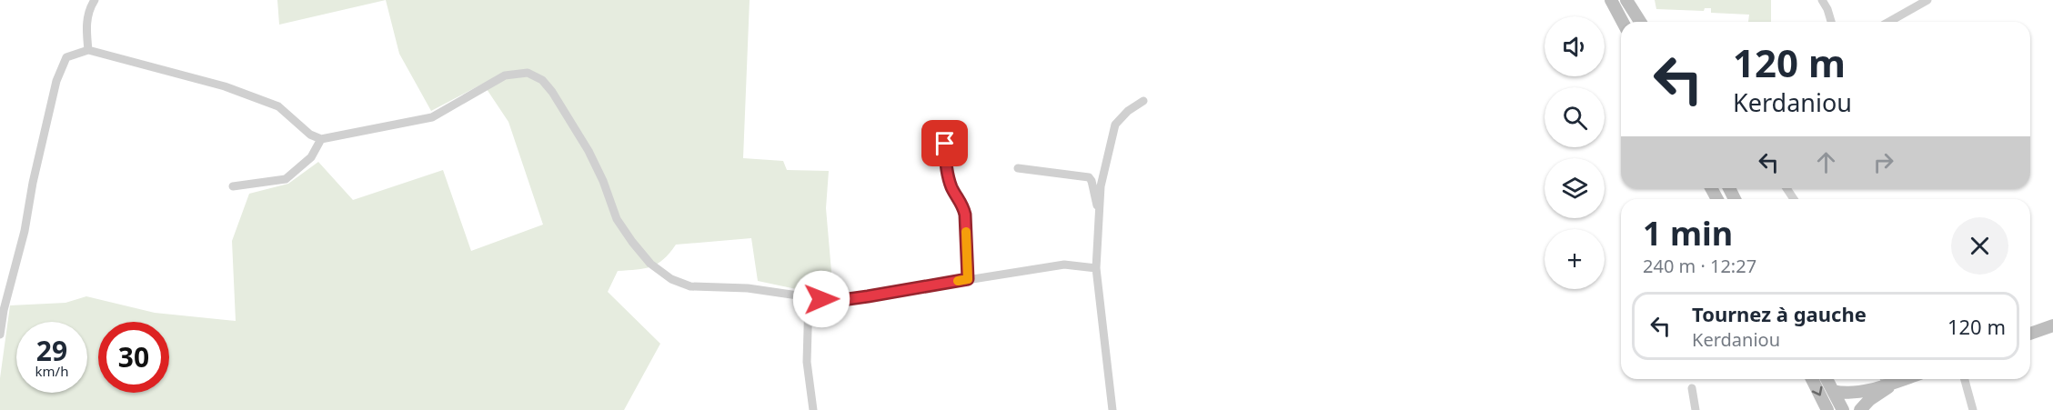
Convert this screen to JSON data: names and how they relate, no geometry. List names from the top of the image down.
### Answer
{
  "page": {
    "map_buttons": "+",
    "turn": ["120 m", "Kerdaniou"],
    "heading": ["1 min", "240 m · 12:27"],
    "list": [
      {
        "name": "Tournez à gauche",
        "note": "Kerdaniou",
        "value": "120 m"
      }
    ],
    "speed": "29 km/h",
    "limit": "30"
  }
}
